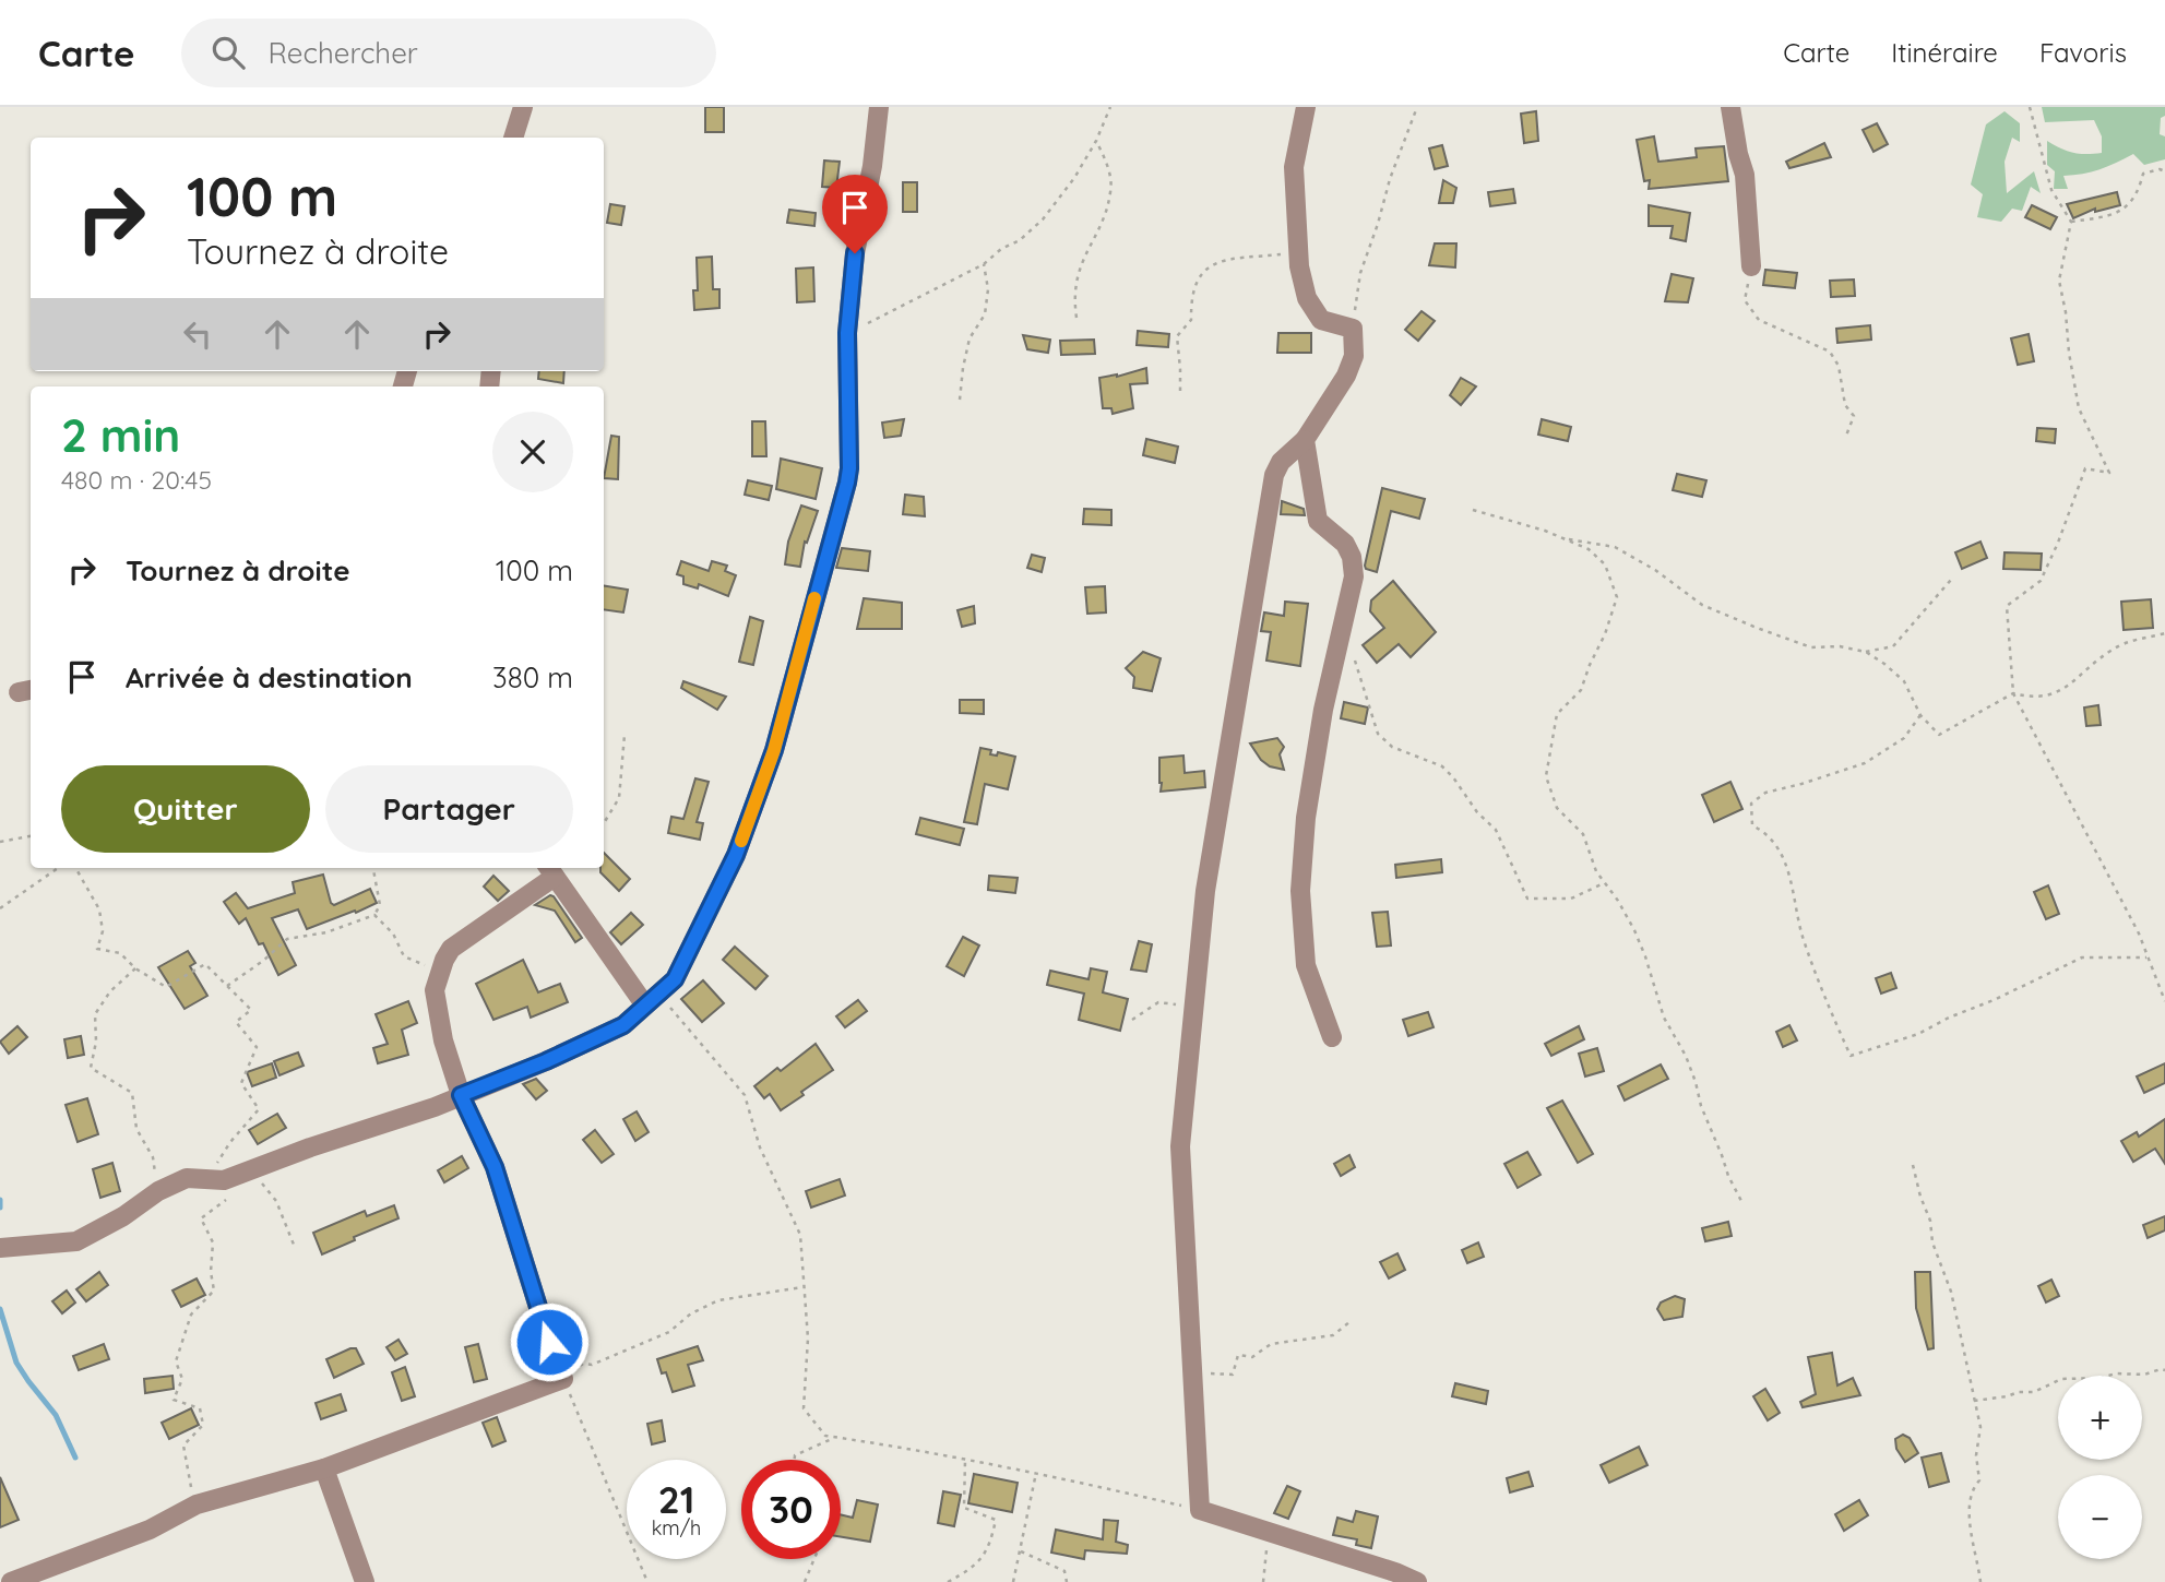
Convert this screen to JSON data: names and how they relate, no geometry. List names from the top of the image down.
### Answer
{
  "page": {
    "header": "Carte",
    "search": "Rechercher",
    "nav": ["Carte", "Itinéraire", "Favoris"],
    "turn": ["100 m", "Tournez à droite"],
    "heading": ["2 min", "480 m · 20:45"],
    "list": [
      {
        "name": "Tournez à droite",
        "value": "100 m"
      },
      {
        "name": "Arrivée à destination",
        "value": "380 m"
      }
    ],
    "buttons": ["Quitter", "Partager"],
    "map_buttons": ["+", "−"],
    "speed": "21 km/h",
    "limit": "30"
  }
}
